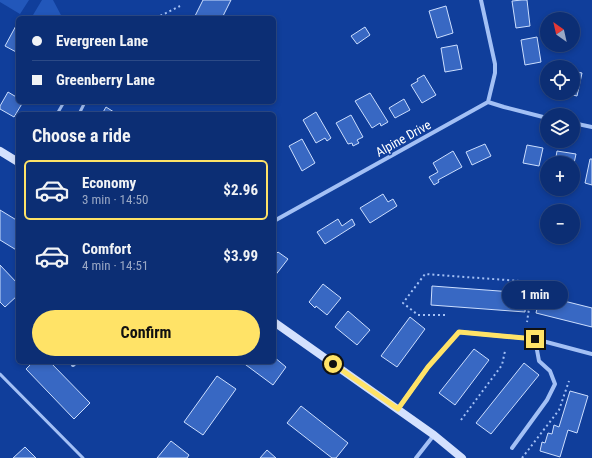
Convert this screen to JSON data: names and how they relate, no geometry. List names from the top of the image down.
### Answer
{
  "streets": {
    "street": ["Alpine Drive"]
  },
  "north": "top left",
  "page": {
    "map_buttons": ["+", "−"],
    "banner": ["Evergreen Lane", "Greenberry Lane"],
    "heading": "Choose a ride",
    "list": [
      {
        "name": "Economy",
        "note": "3 min · 14:50",
        "value": "$2.96"
      },
      {
        "name": "Comfort",
        "note": "4 min · 14:51",
        "value": "$3.99"
      }
    ],
    "bubble": "1 min",
    "buttons": "Confirm"
  }
}
